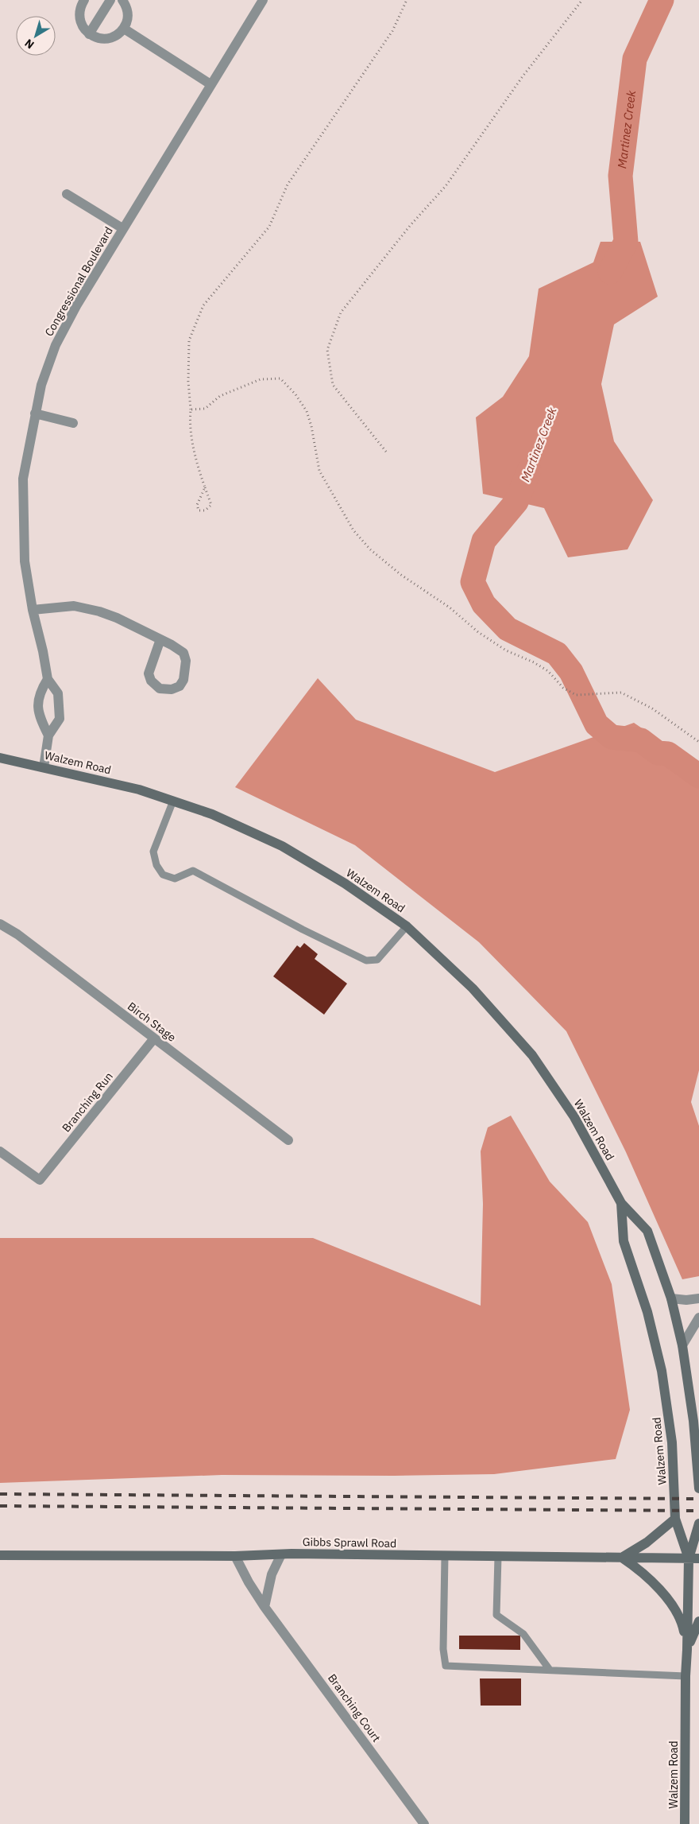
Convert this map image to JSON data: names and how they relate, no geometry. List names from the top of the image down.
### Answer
{
  "streets": {
    "main road": ["Walzem Road", "Gibbs Sprawl Road"],
    "street": [
      "Congressional Boulevard",
      "Birch Stage",
      "Branching Run",
      "Branching Court"
    ]
  },
  "crossings": [
    ["Congressional Boulevard", "Walzem Road"],
    ["Walzem Road", "Gibbs Sprawl Road"],
    ["Birch Stage", "Branching Run"],
    ["Gibbs Sprawl Road", "Branching Court"]
  ],
  "water": ["Martinez Creek"],
  "north": "bottom left"
}
